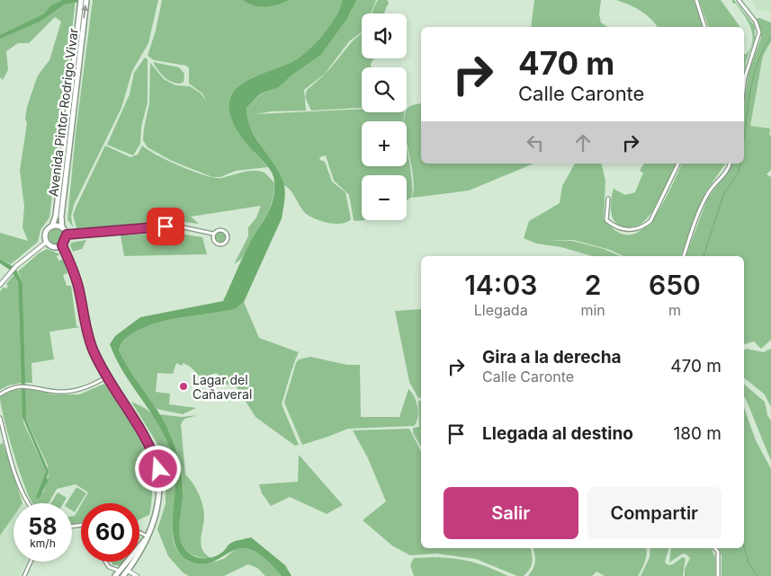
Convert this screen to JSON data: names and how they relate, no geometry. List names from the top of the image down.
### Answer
{
  "streets": {
    "main road": ["Avenida Pintor Rodrigo Vivar"]
  },
  "places": ["Lagar del Cañaveral"],
  "page": {
    "map_buttons": ["+", "−"],
    "turn": ["470 m", "Calle Caronte"],
    "eta": [
      "14:03",
      "Llegada",
      "2",
      "min",
      "650",
      "m"
    ],
    "list": [
      {
        "name": "Gira a la derecha",
        "note": "Calle Caronte",
        "value": "470 m"
      },
      {
        "name": "Llegada al destino",
        "value": "180 m"
      }
    ],
    "buttons": ["Salir", "Compartir"],
    "speed": "58 km/h",
    "limit": "60"
  }
}
